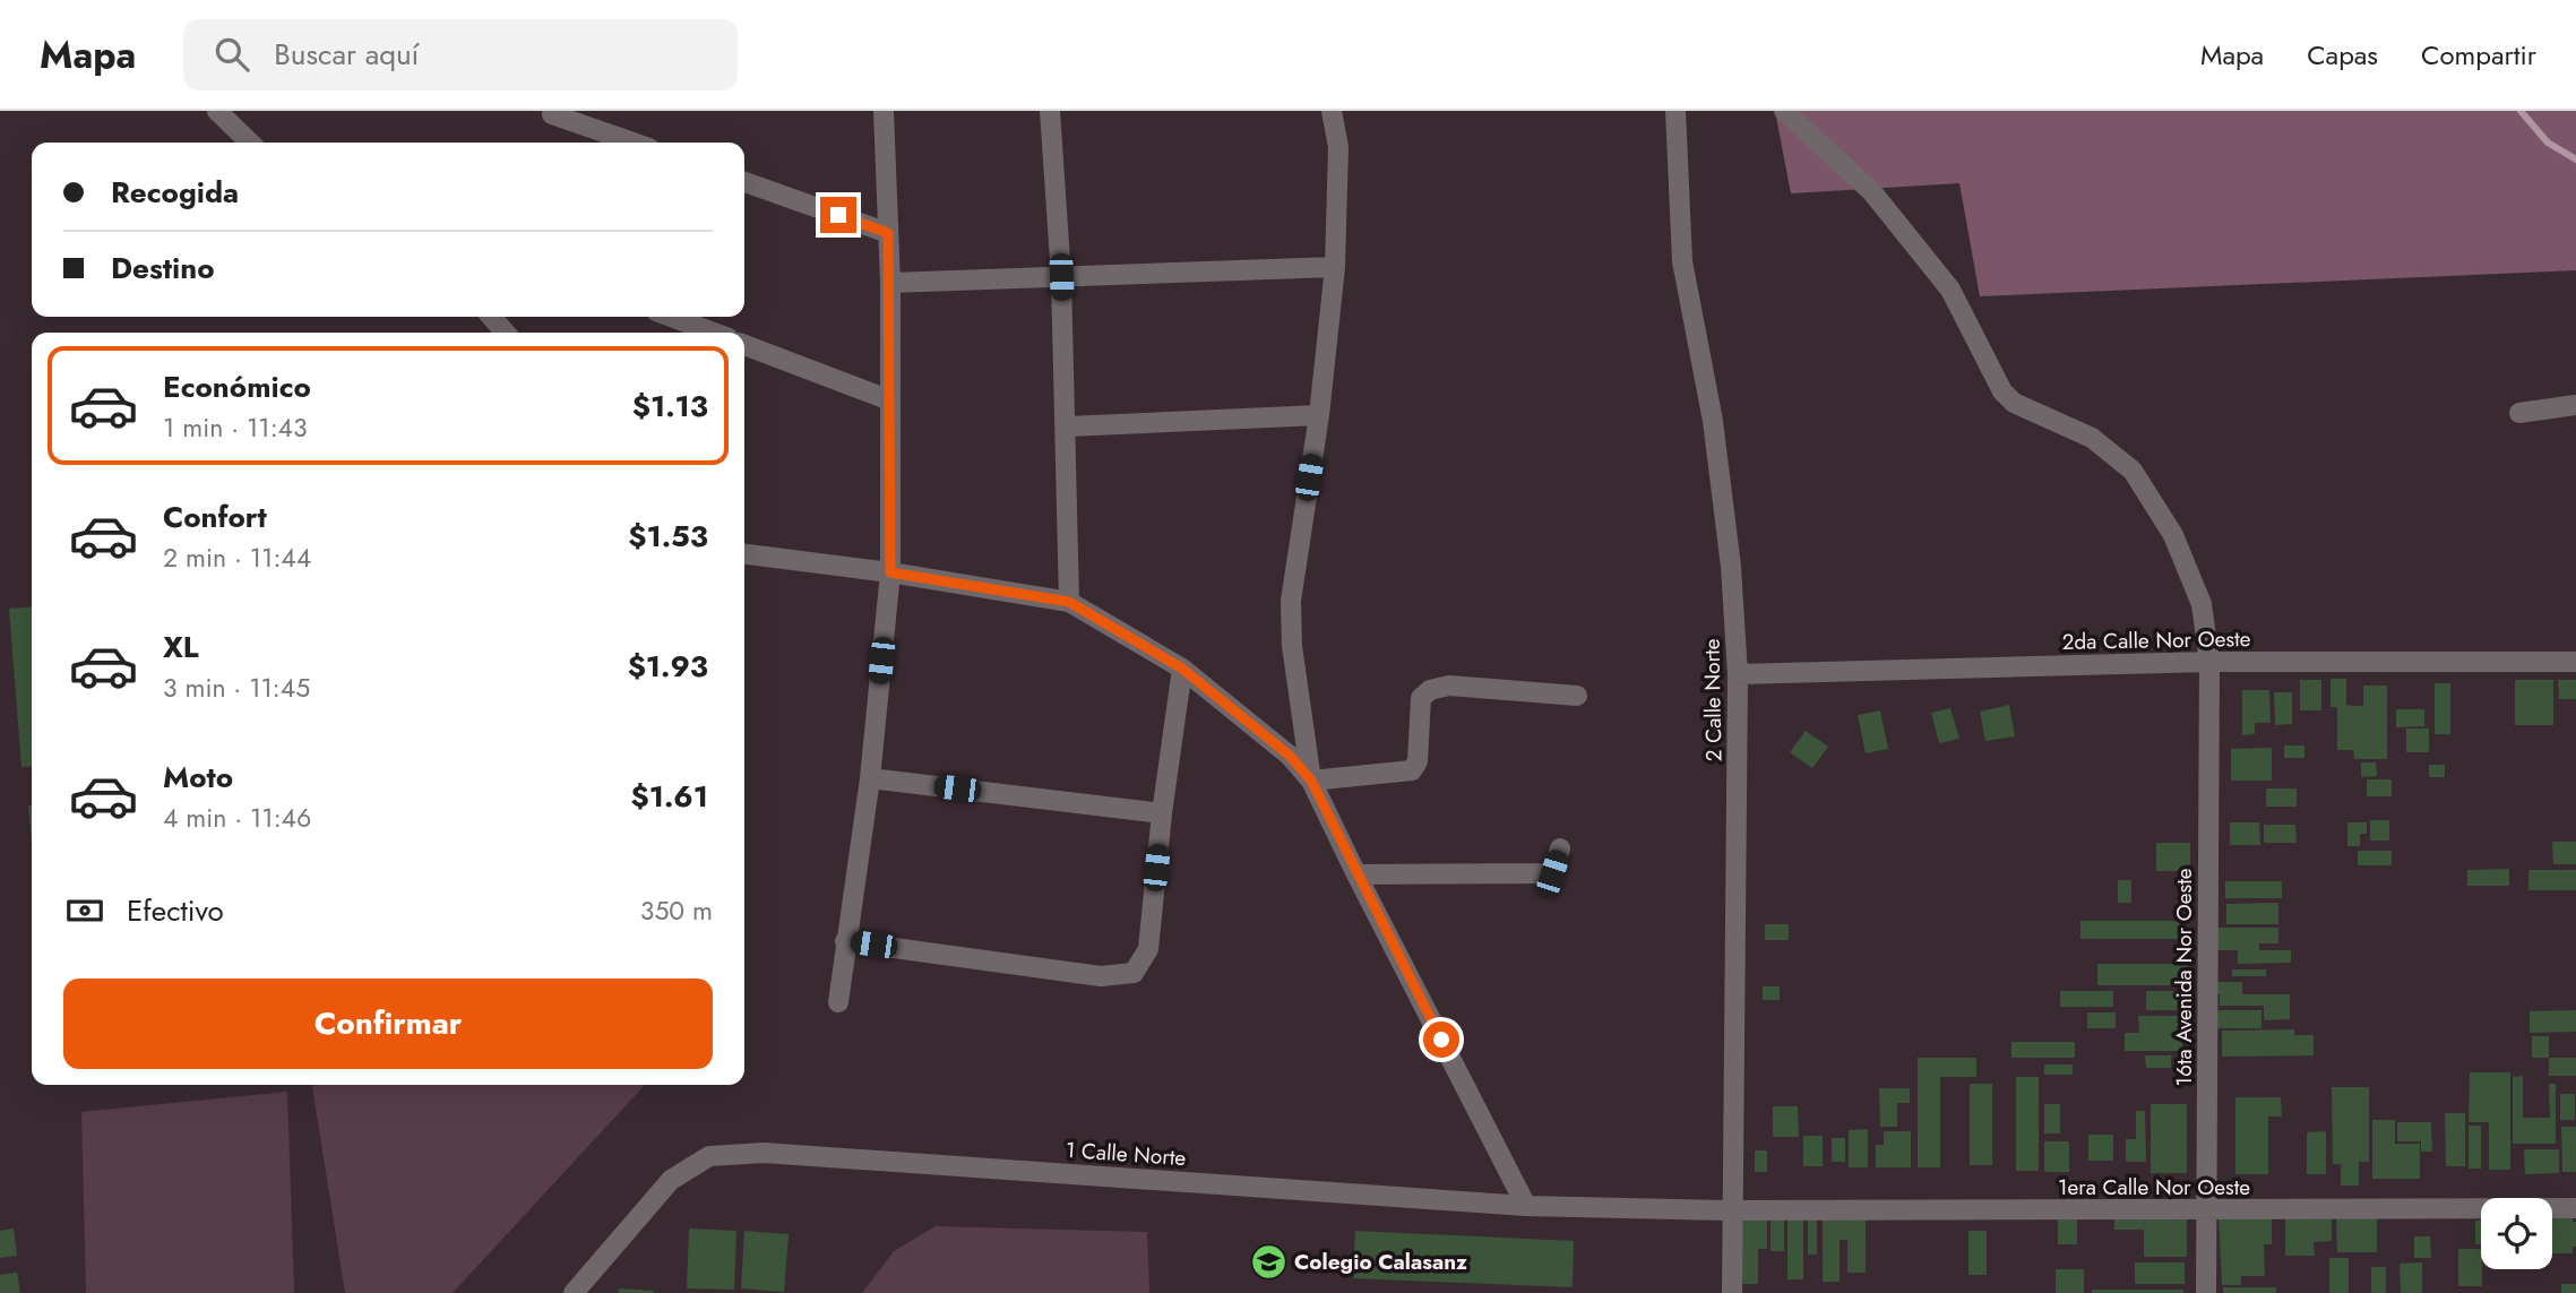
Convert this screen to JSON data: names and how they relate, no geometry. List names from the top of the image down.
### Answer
{
  "streets": {
    "street": [
      "2da Calle Nor Oeste",
      "2 Calle Norte",
      "16ta Avenida Nor Oeste",
      "1 Calle Norte",
      "1era Calle Nor Oeste"
    ]
  },
  "crossings": [
    ["2da Calle Nor Oeste", "2 Calle Norte"],
    ["2da Calle Nor Oeste", "16ta Avenida Nor Oeste"],
    ["2 Calle Norte", "1 Calle Norte"],
    ["2 Calle Norte", "1era Calle Nor Oeste"],
    ["16ta Avenida Nor Oeste", "1era Calle Nor Oeste"],
    ["1 Calle Norte", "1era Calle Nor Oeste"]
  ],
  "places": {
    "school or university": ["Colegio Calasanz"]
  },
  "page": {
    "header": "Mapa",
    "search": "Buscar aquí",
    "nav": ["Mapa", "Capas", "Compartir"],
    "banner": ["Recogida", "Destino"],
    "list": [
      {
        "name": "Económico",
        "note": "1 min · 11:43",
        "value": "$1.13"
      },
      {
        "name": "Confort",
        "note": "2 min · 11:44",
        "value": "$1.53"
      },
      {
        "name": "XL",
        "note": "3 min · 11:45",
        "value": "$1.93"
      },
      {
        "name": "Moto",
        "note": "4 min · 11:46",
        "value": "$1.61"
      }
    ],
    "pay": ["Efectivo", "350 m"],
    "buttons": "Confirmar"
  }
}
